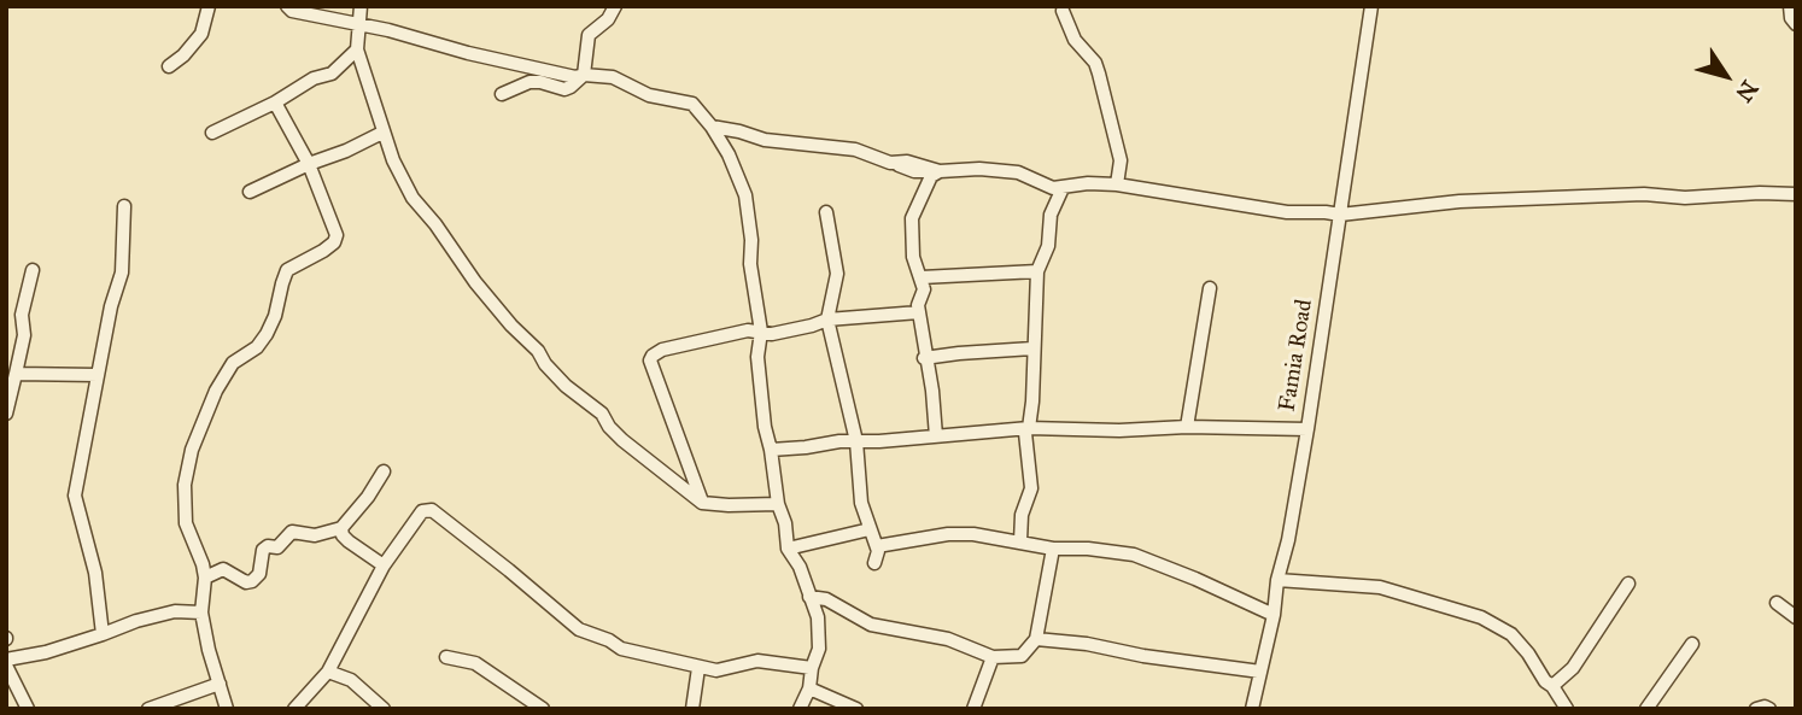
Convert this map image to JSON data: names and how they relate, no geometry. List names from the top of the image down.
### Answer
{
  "streets": {
    "street": ["Famia Road"]
  },
  "north": "bottom right"
}
